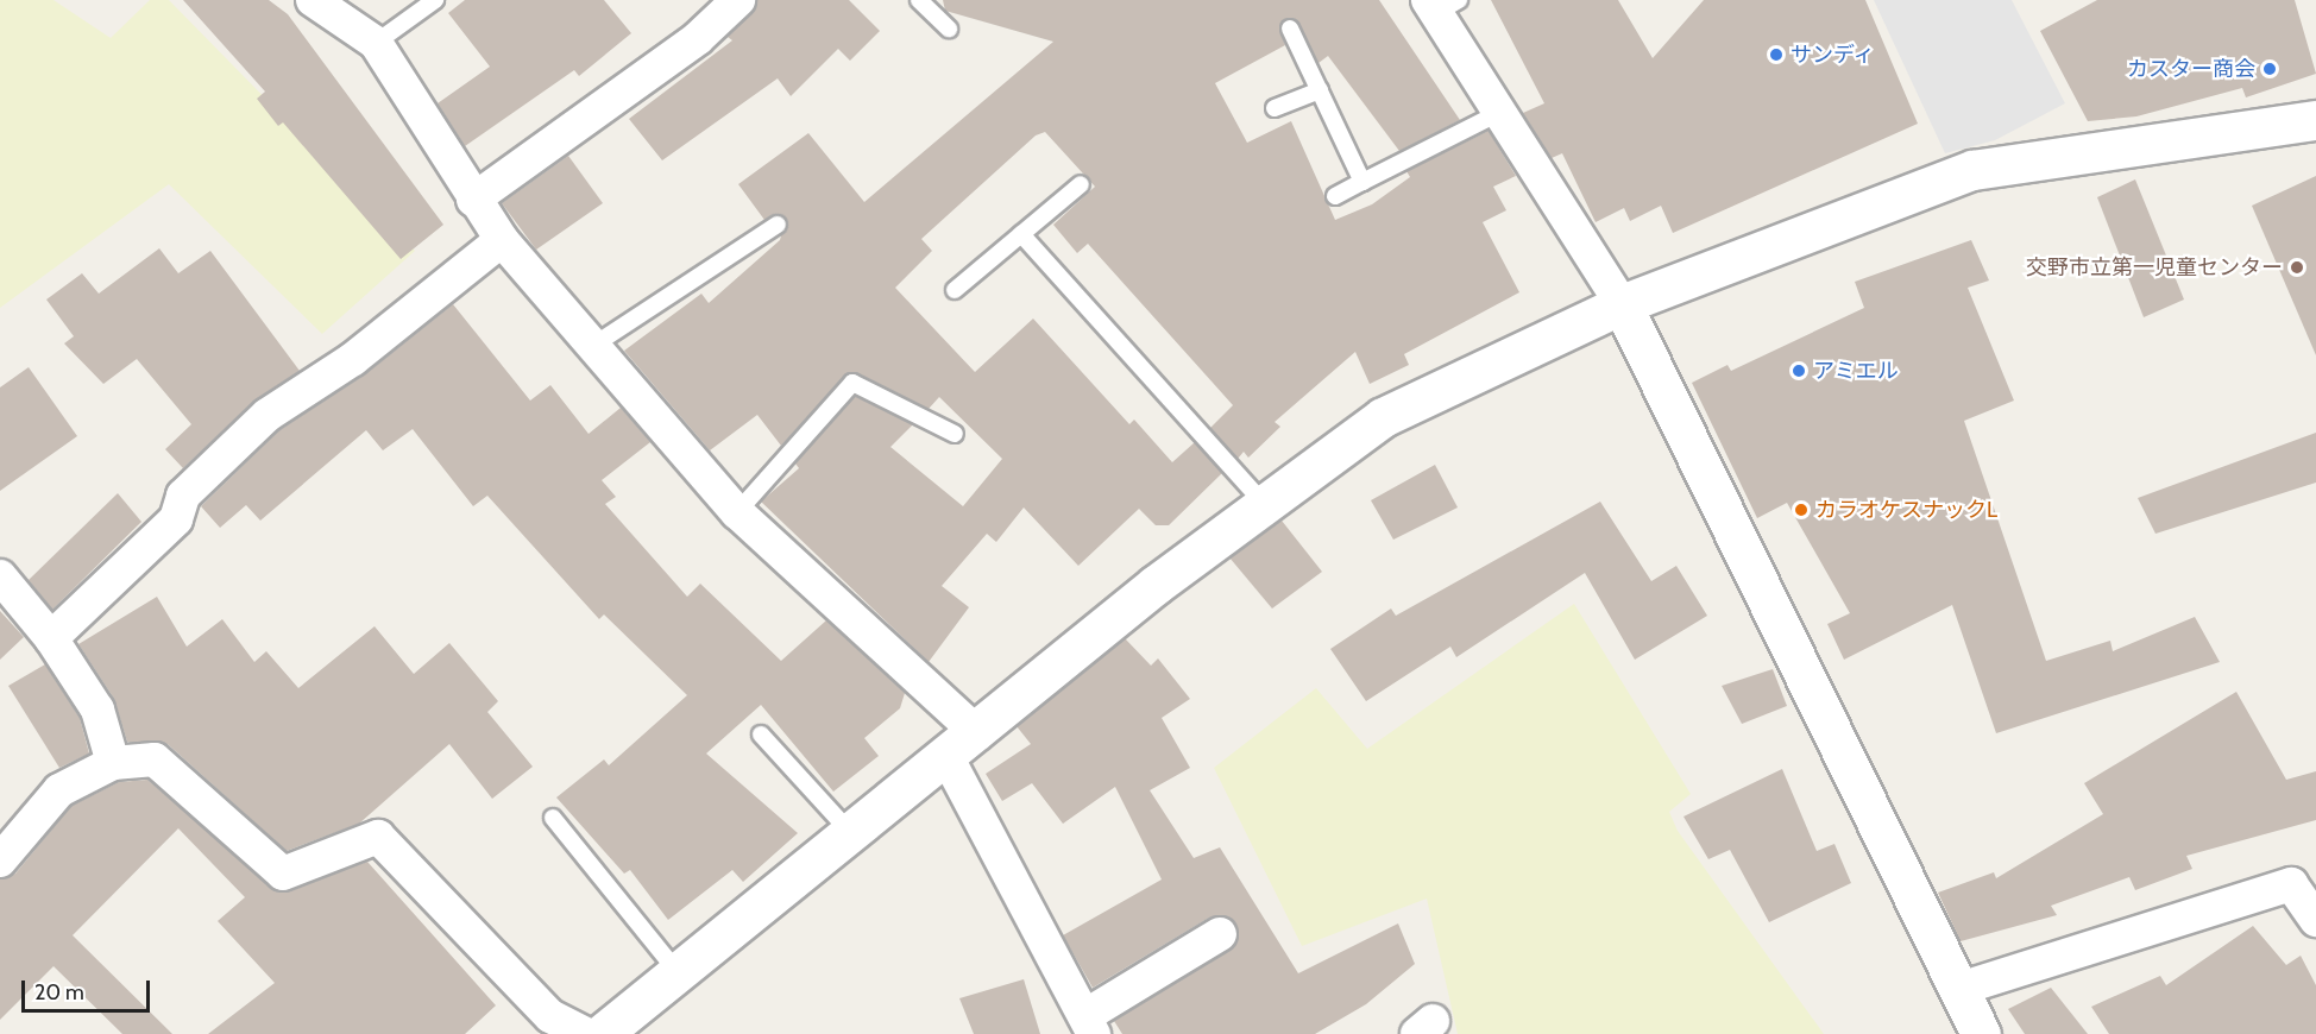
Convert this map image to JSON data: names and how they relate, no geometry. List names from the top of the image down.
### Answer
{
  "places": [
    "サンディ",
    "カスター商会",
    "交野市立第一児童センター",
    "アミエル",
    "カラオケスナックL"
  ],
  "scale_bar": "20 m"
}
